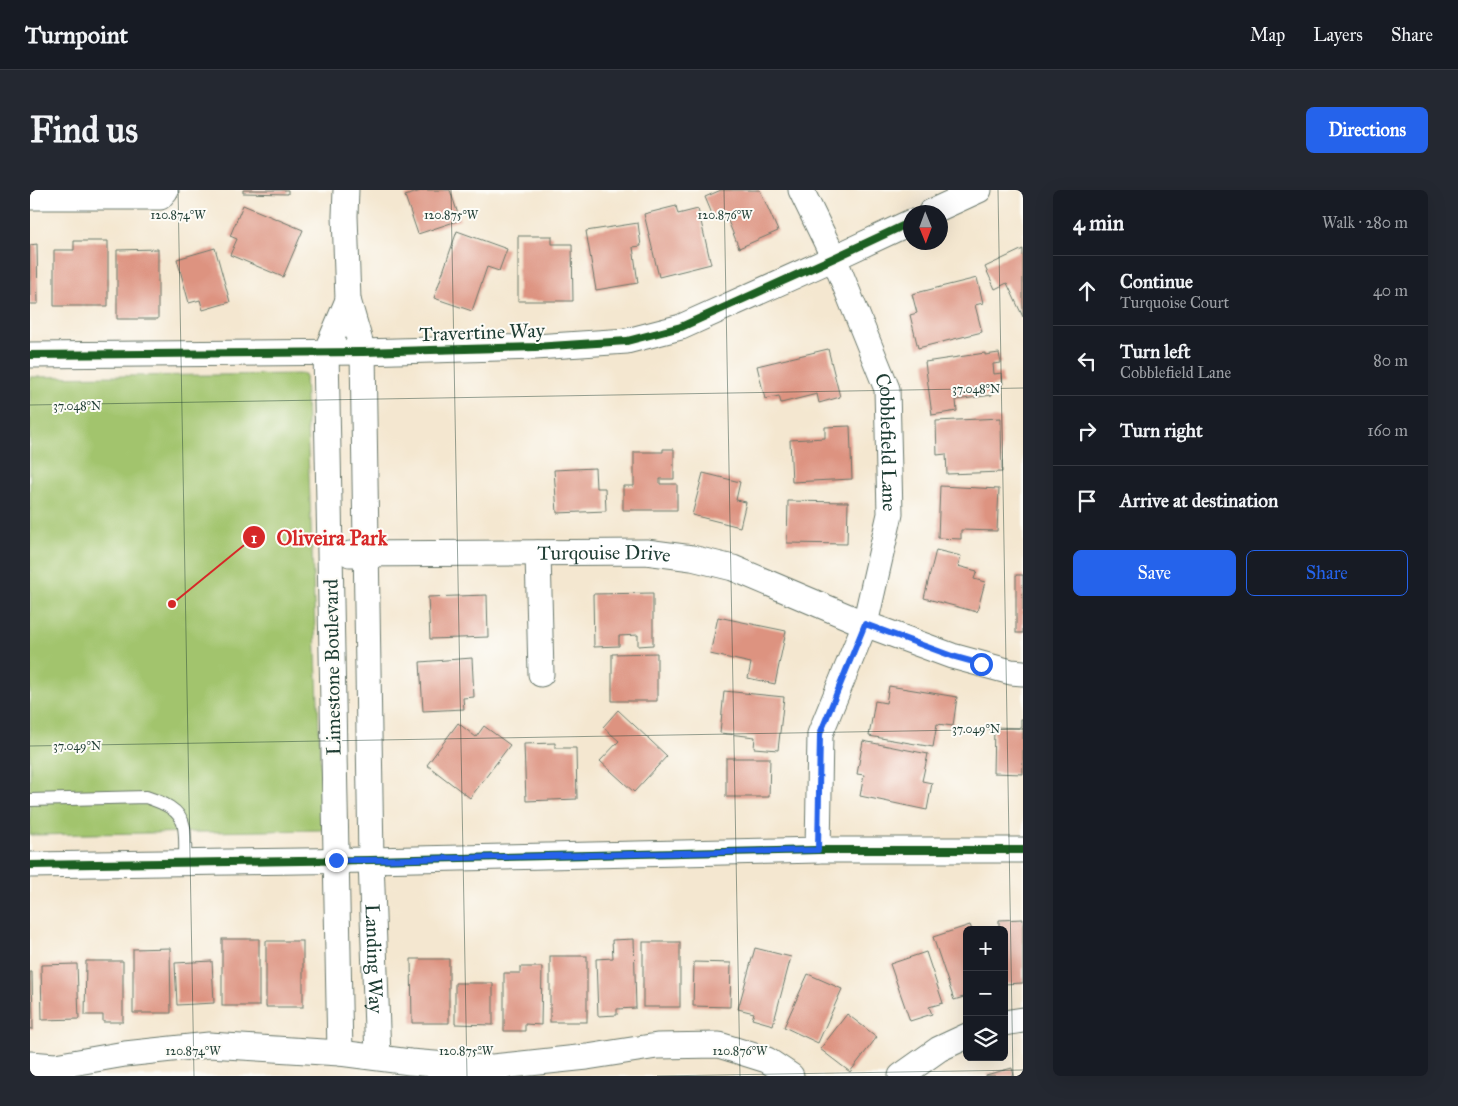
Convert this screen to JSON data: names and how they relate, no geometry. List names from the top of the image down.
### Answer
{
  "streets": {
    "street": [
      "Travertine Way",
      "Cobblefield Lane",
      "Turqouise Drive",
      "Limestone Boulevard",
      "Landing Way"
    ]
  },
  "crossings": [
    ["Travertine Way", "Cobblefield Lane"],
    ["Travertine Way", "Limestone Boulevard"],
    ["Cobblefield Lane", "Turqouise Drive"],
    ["Turqouise Drive", "Limestone Boulevard"],
    ["Limestone Boulevard", "Landing Way"]
  ],
  "places": ["Oliveira Park"],
  "north": "bottom",
  "page": {
    "header": "Turnpoint",
    "nav": ["Map", "Layers", "Share"],
    "buttons": [
      "Directions",
      ["Save", "Share"]
    ],
    "title": "Find us",
    "heading": ["4 min", "Walk · 280 m"],
    "list": [
      ["Continue", "Turquoise Court", "40 m"],
      ["Turn left", "Cobblefield Lane", "80 m"],
      ["Turn right", "160 m"],
      "Arrive at destination"
    ],
    "map_buttons": ["+", "−"]
  },
  "coordinates": [
    "120.874°W",
    "120.875°W",
    "120.876°W",
    "37.048°N",
    "37.049°N"
  ]
}
